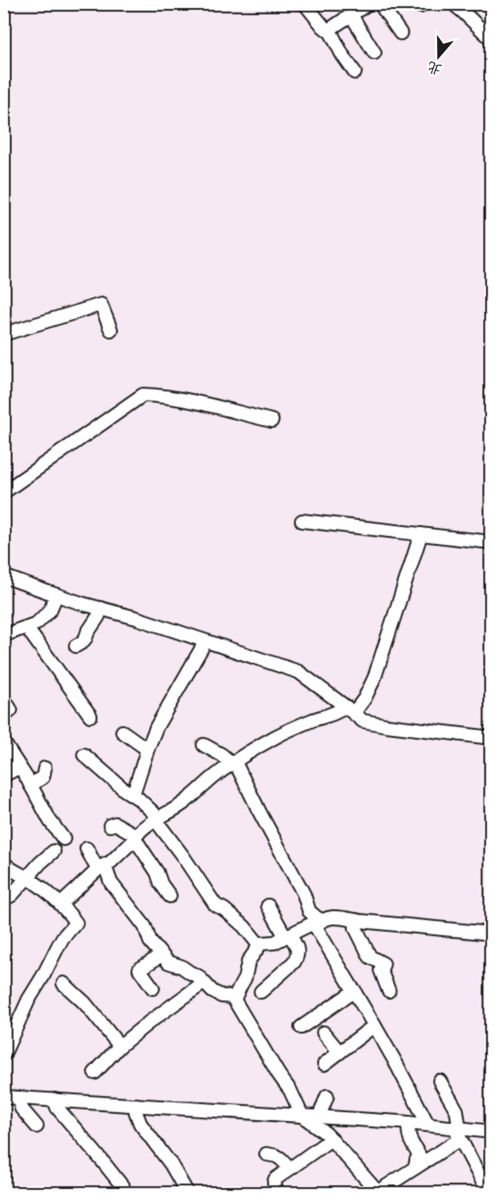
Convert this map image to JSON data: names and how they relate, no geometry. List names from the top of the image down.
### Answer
{
  "north": "bottom"
}
